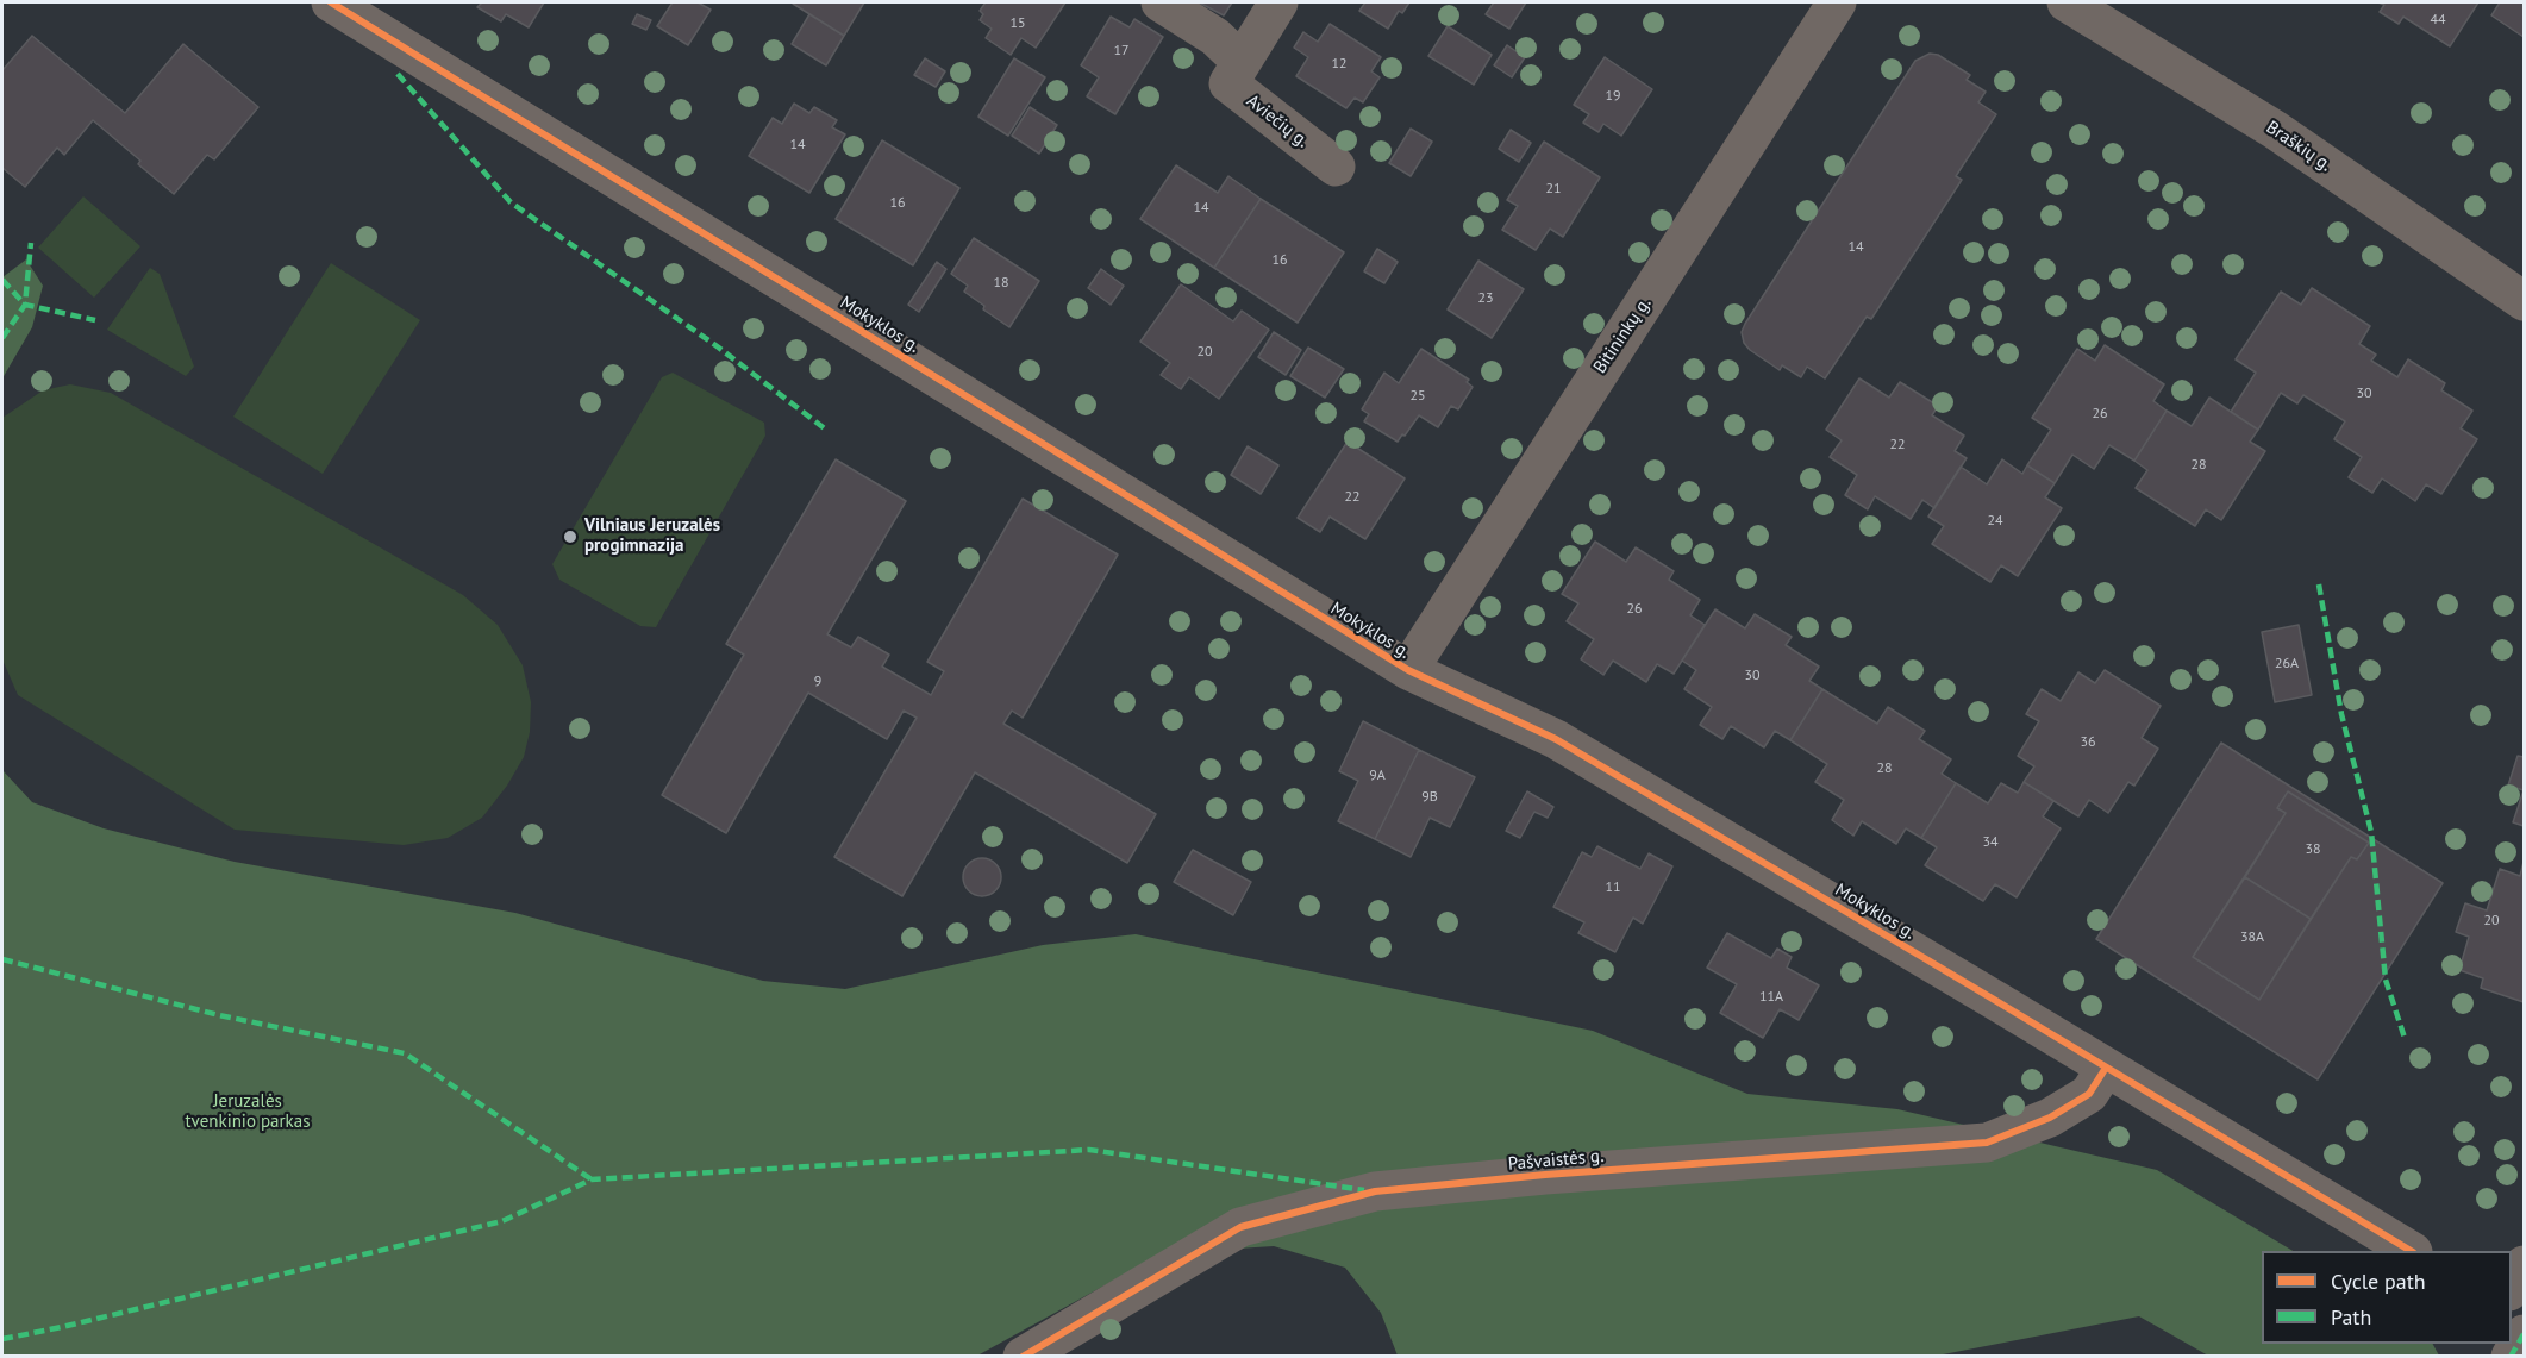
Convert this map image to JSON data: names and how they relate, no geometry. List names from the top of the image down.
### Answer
{
  "streets": {
    "street": [
      "Aviečių g.",
      "Braškių g.",
      "Mokyklos g.",
      "Bitininkų g.",
      "Pašvaistės g."
    ]
  },
  "crossings": [
    ["Mokyklos g.", "Bitininkų g."],
    ["Mokyklos g.", "Pašvaistės g."]
  ],
  "parks": ["Jeruzalės tvenkinio parkas"],
  "places": ["Vilniaus Jeruzalės progimnazija"],
  "house_numbers": [
    "44",
    "15",
    "17",
    "12",
    "19",
    "14",
    "21",
    "16",
    "14",
    "14",
    "16",
    "18",
    "23",
    "20",
    "30",
    "25",
    "26",
    "22",
    "28",
    "22",
    "24",
    "26",
    "26A",
    "30",
    "9",
    "36",
    "28",
    "9A",
    "9B",
    "34",
    "38",
    "11",
    "20",
    "38A",
    "11A"
  ],
  "legend": ["Cycle path", "Path"]
}
